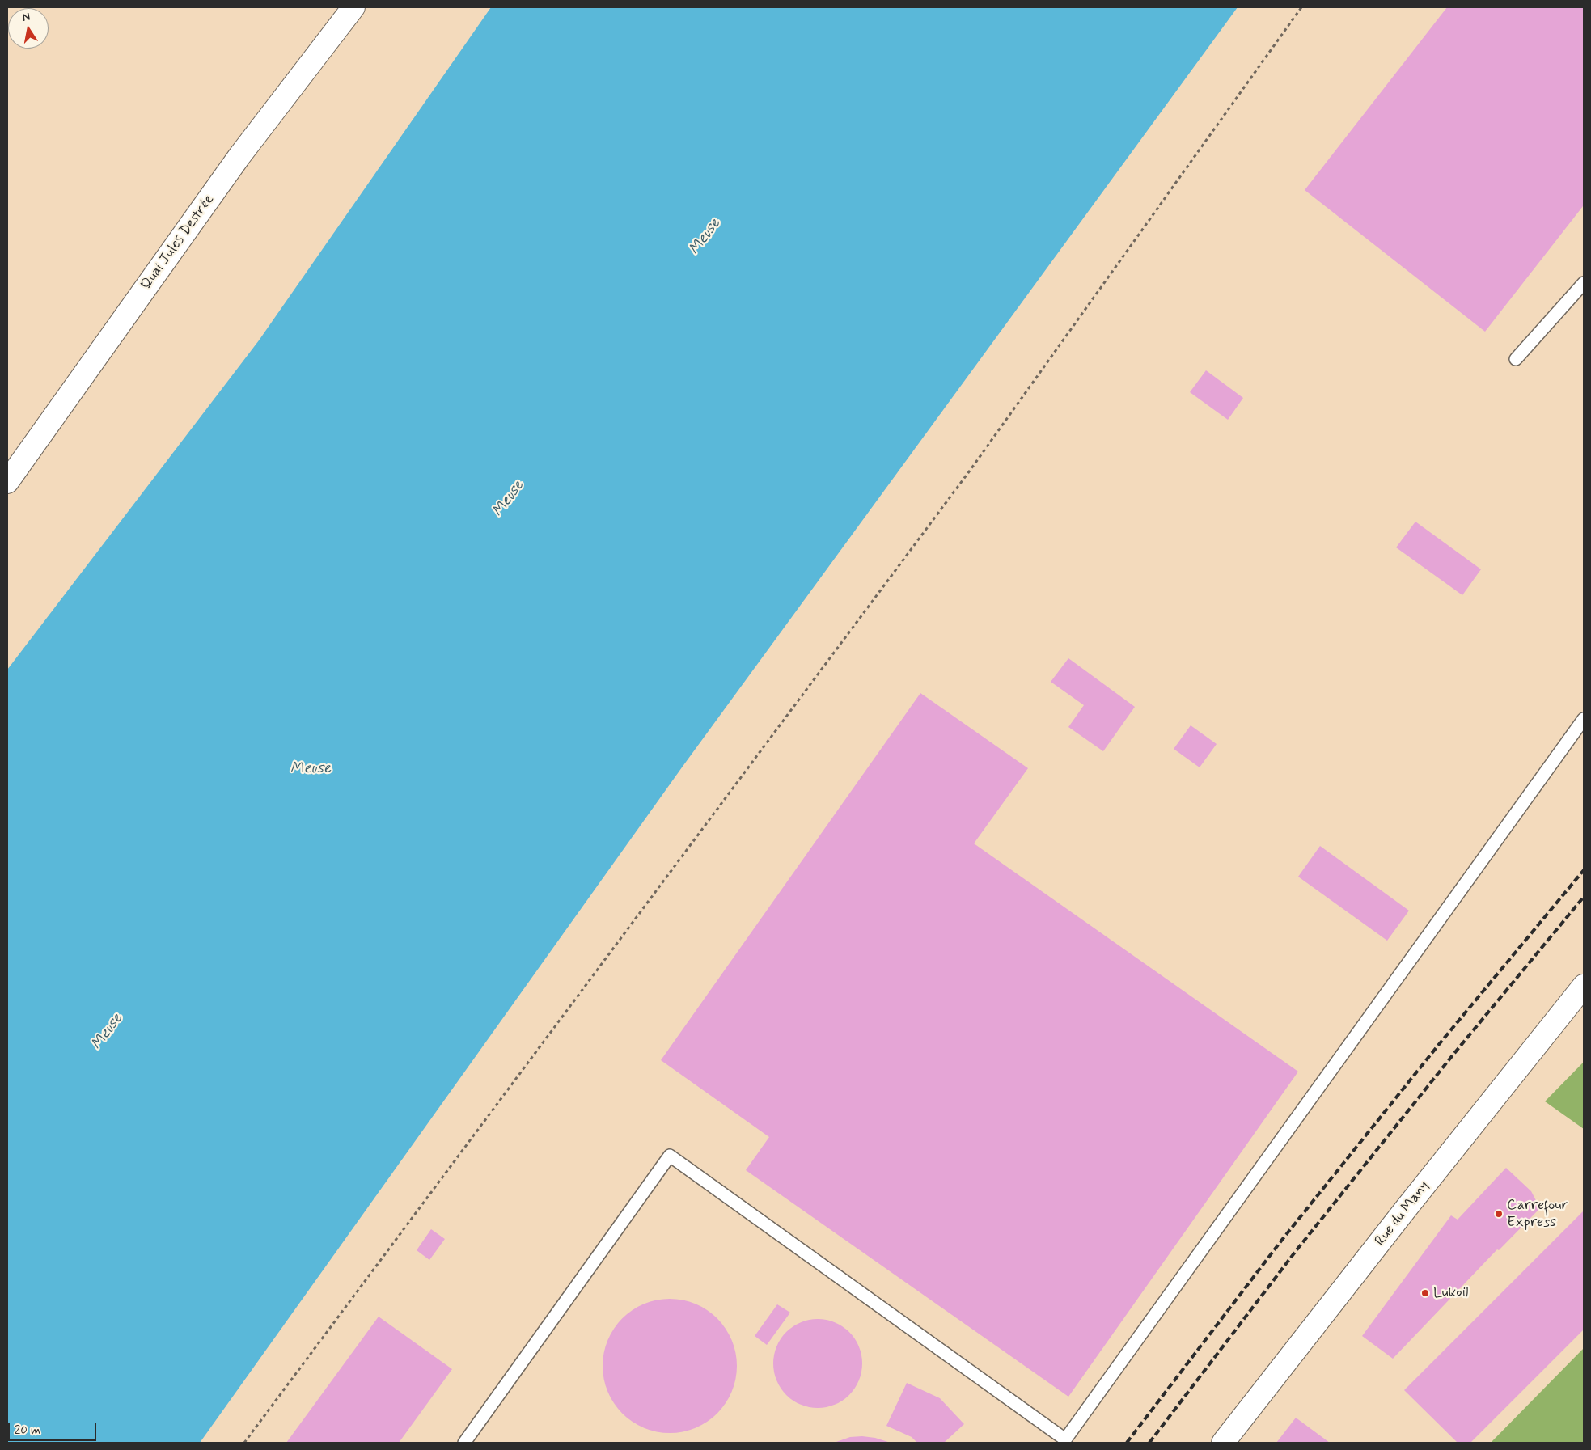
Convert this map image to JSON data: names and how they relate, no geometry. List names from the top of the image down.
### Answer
{
  "streets": {
    "main road": ["Quai Jules Destrée", "Rue du Many"]
  },
  "water": ["Meuse"],
  "places": ["Carrefour Express", "Lukoil"],
  "scale_bar": "20 m",
  "north": "top"
}
